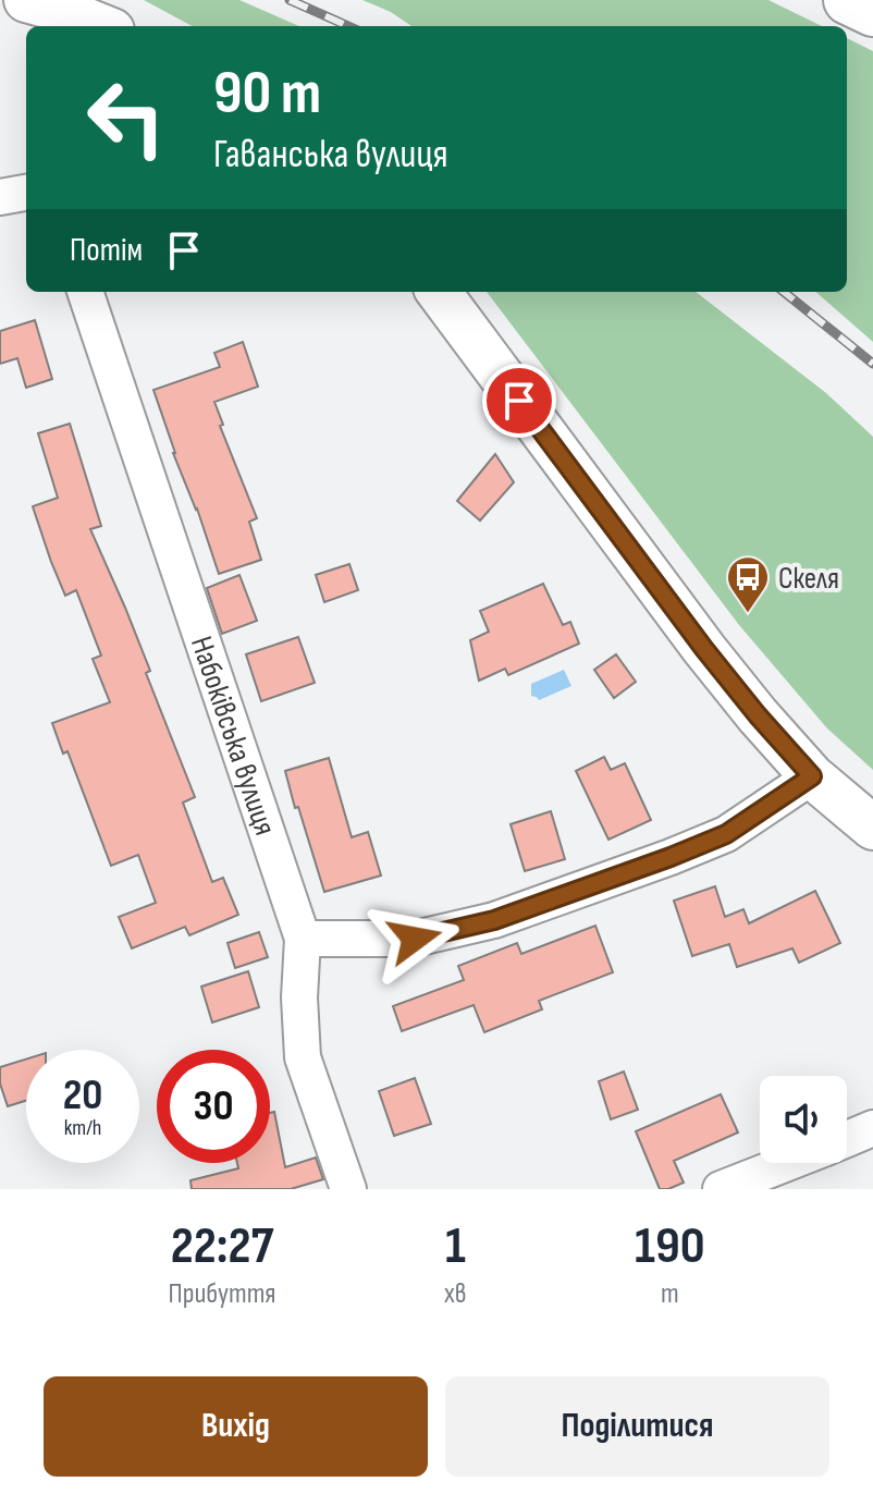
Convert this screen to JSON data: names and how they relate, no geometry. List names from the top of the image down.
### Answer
{
  "streets": {
    "street": ["Набоківська вулиця"]
  },
  "places": {
    "bus stop": ["Скеля"]
  },
  "page": {
    "turn": ["90 m", "Гаванська вулиця"],
    "then": "Потім",
    "speed": "20 km/h",
    "limit": "30",
    "eta": [
      "22:27",
      "Прибуття",
      "1",
      "хв",
      "190",
      "m"
    ],
    "buttons": ["Вихід", "Поділитися"]
  }
}
